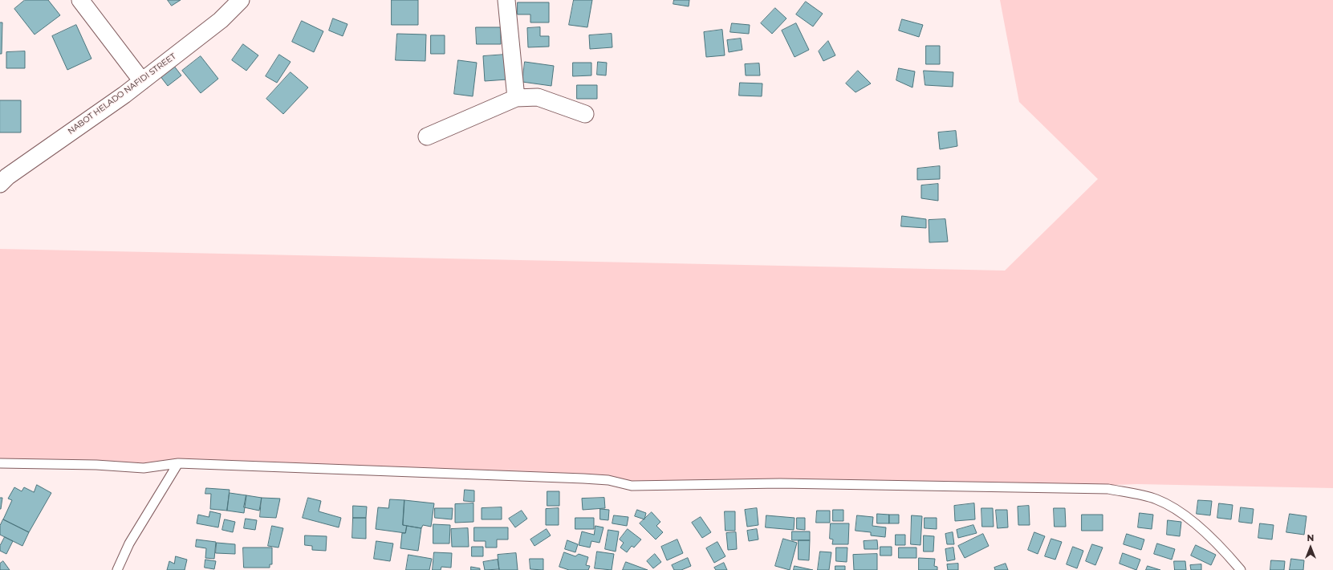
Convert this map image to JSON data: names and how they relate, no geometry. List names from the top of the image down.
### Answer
{
  "streets": {
    "street": ["NABOT HELADO NAFIDI STREET"]
  },
  "north": "top"
}
